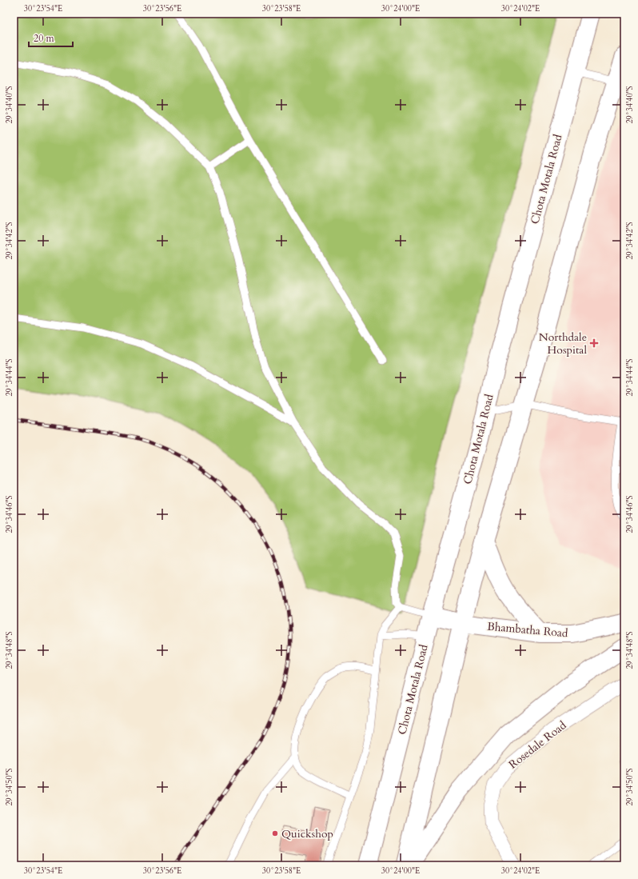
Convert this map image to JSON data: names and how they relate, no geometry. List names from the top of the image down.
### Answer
{
  "streets": {
    "street": ["Chota Motala Road", "Bhambatha Road", "Rosedale Road"]
  },
  "crossings": [
    ["Chota Motala Road", "Bhambatha Road"]
  ],
  "places": {
    "health": ["Northdale Hospital"],
    "other": ["Quickshop"]
  },
  "scale_bar": "20 m",
  "coordinates": [
    "30°23'54\"E",
    "30°23'56\"E",
    "30°23'58\"E",
    "30°24'00\"E",
    "30°24'02\"E",
    "29°34'40\"S",
    "29°34'42\"S",
    "29°34'44\"S",
    "29°34'46\"S",
    "29°34'48\"S",
    "29°34'50\"S"
  ]
}
